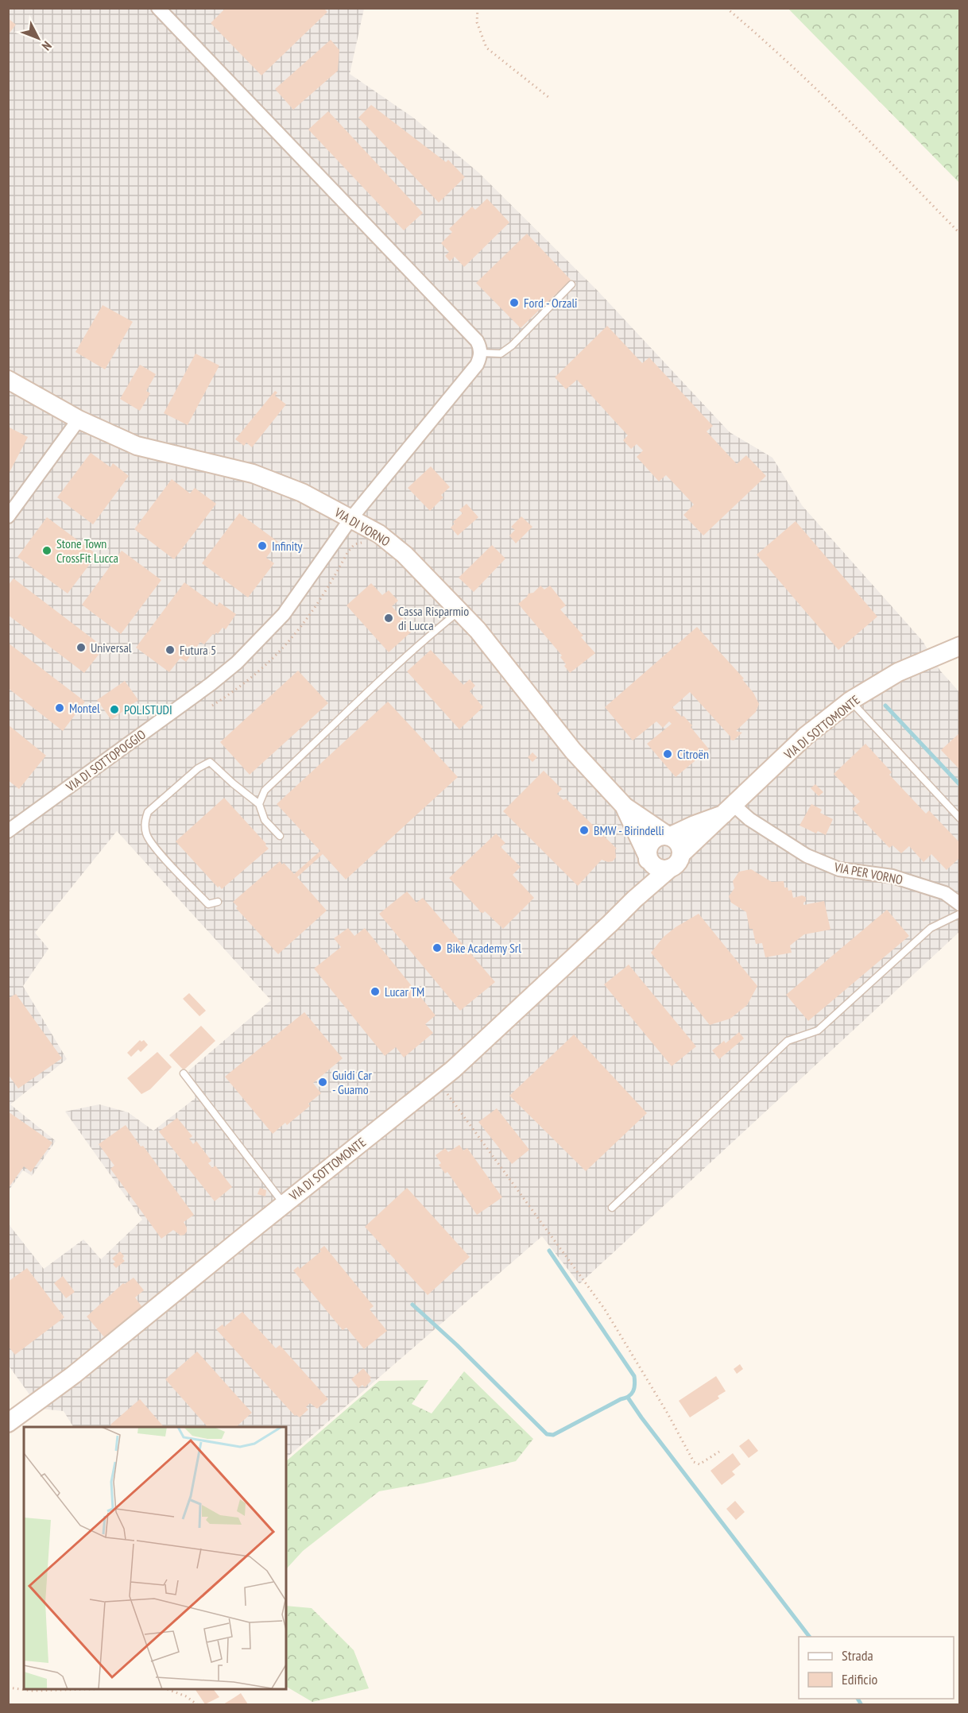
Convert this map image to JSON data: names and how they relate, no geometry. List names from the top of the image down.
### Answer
{
  "streets": {
    "main road": ["VIA DI VORNO", "VIA DI SOTTOMONTE"],
    "street": ["VIA DI SOTTOPOGGIO", "VIA PER VORNO"]
  },
  "crossings": [
    ["VIA DI VORNO", "VIA DI SOTTOMONTE"],
    ["VIA DI VORNO", "VIA DI SOTTOPOGGIO"],
    ["VIA DI SOTTOMONTE", "VIA PER VORNO"]
  ],
  "places": [
    "Ford - Orzali",
    "Infinity",
    "Stone Town CrossFit Lucca",
    "Cassa Risparmio di Lucca",
    "Universal",
    "Futura 5",
    "Montel",
    "POLISTUDI",
    "Citroën",
    "BMW - Birindelli",
    "Bike Academy Srl",
    "Lucar TM",
    "Guidi Car - Guamo"
  ],
  "legend": ["Strada", "Edificio"],
  "north": "bottom right"
}
